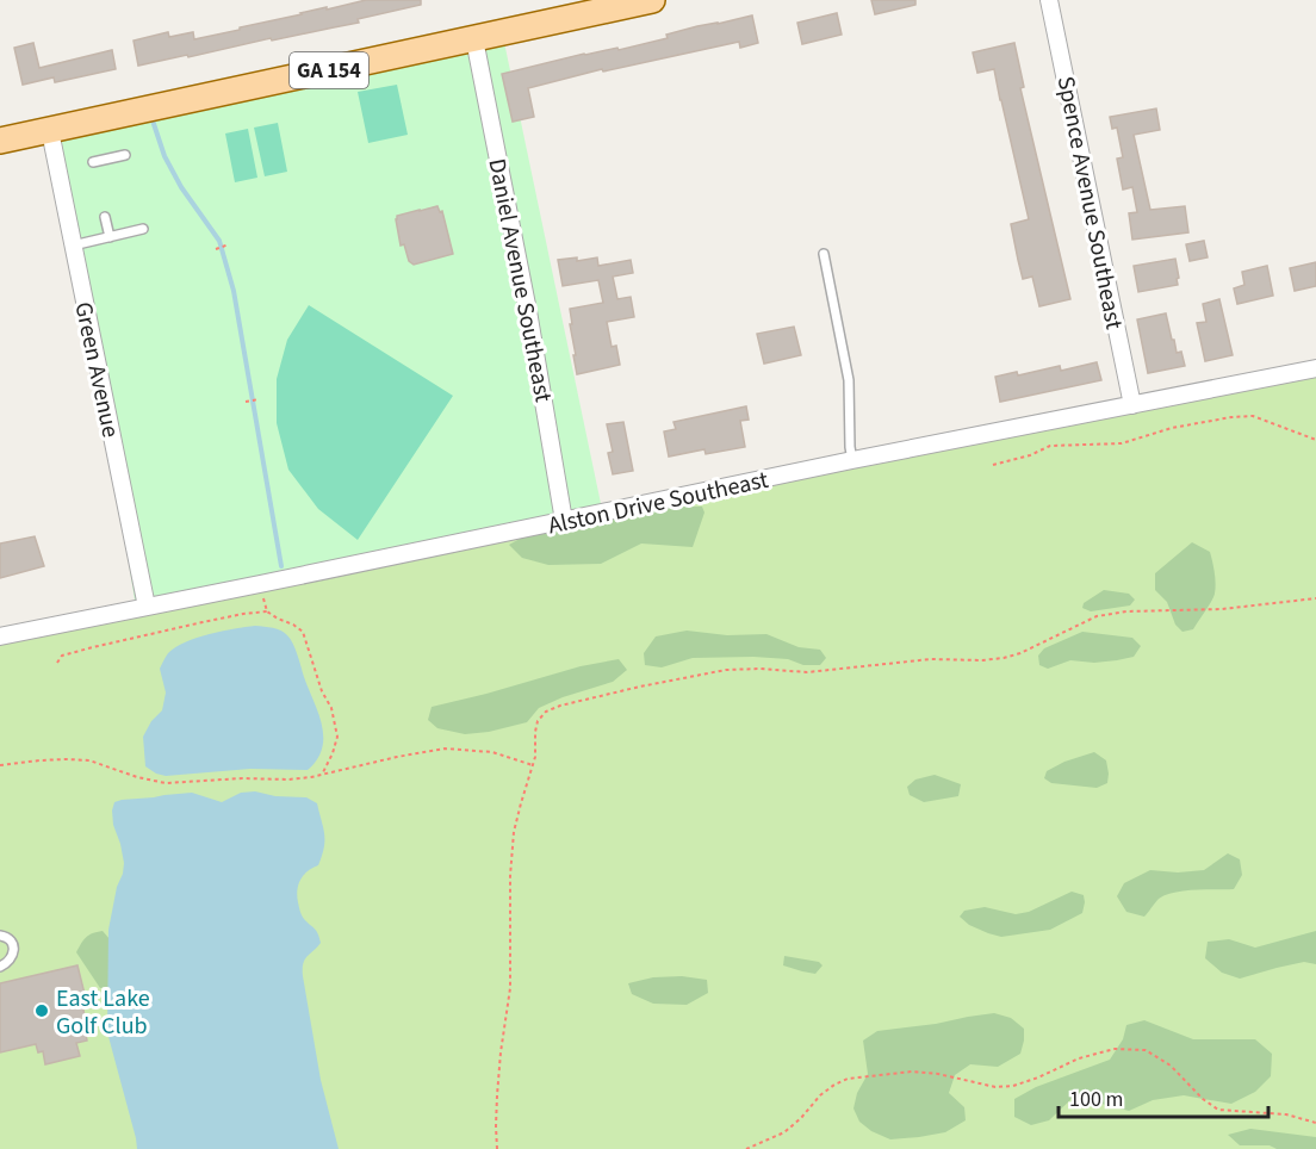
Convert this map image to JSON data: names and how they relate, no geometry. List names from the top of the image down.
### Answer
{
  "streets": {
    "main road": ["GA 154"],
    "street": [
      "Spence Avenue Southeast",
      "Daniel Avenue Southeast",
      "Green Avenue",
      "Alston Drive Southeast"
    ]
  },
  "crossings": [
    ["GA 154", "Daniel Avenue Southeast"],
    ["GA 154", "Green Avenue"],
    ["Spence Avenue Southeast", "Alston Drive Southeast"],
    ["Daniel Avenue Southeast", "Alston Drive Southeast"],
    ["Green Avenue", "Alston Drive Southeast"]
  ],
  "places": ["East Lake Golf Club"],
  "scale_bar": "100 m"
}
